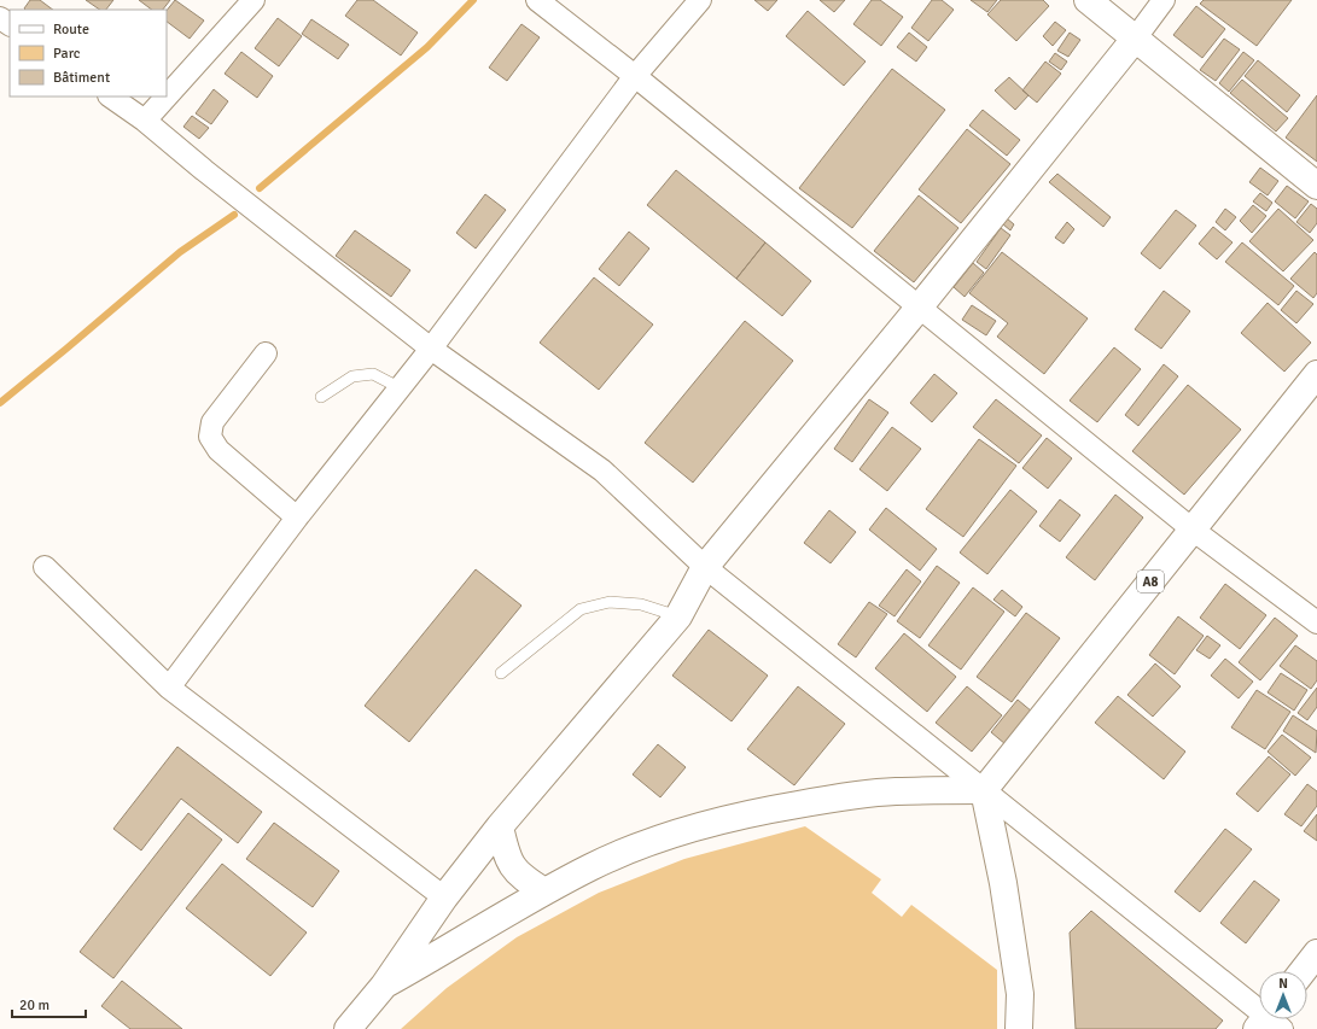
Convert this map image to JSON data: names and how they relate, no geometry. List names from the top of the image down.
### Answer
{
  "streets": {
    "street": ["A8"]
  },
  "legend": ["Route", "Parc", "Bâtiment"],
  "scale_bar": "20 m",
  "north": "top"
}
